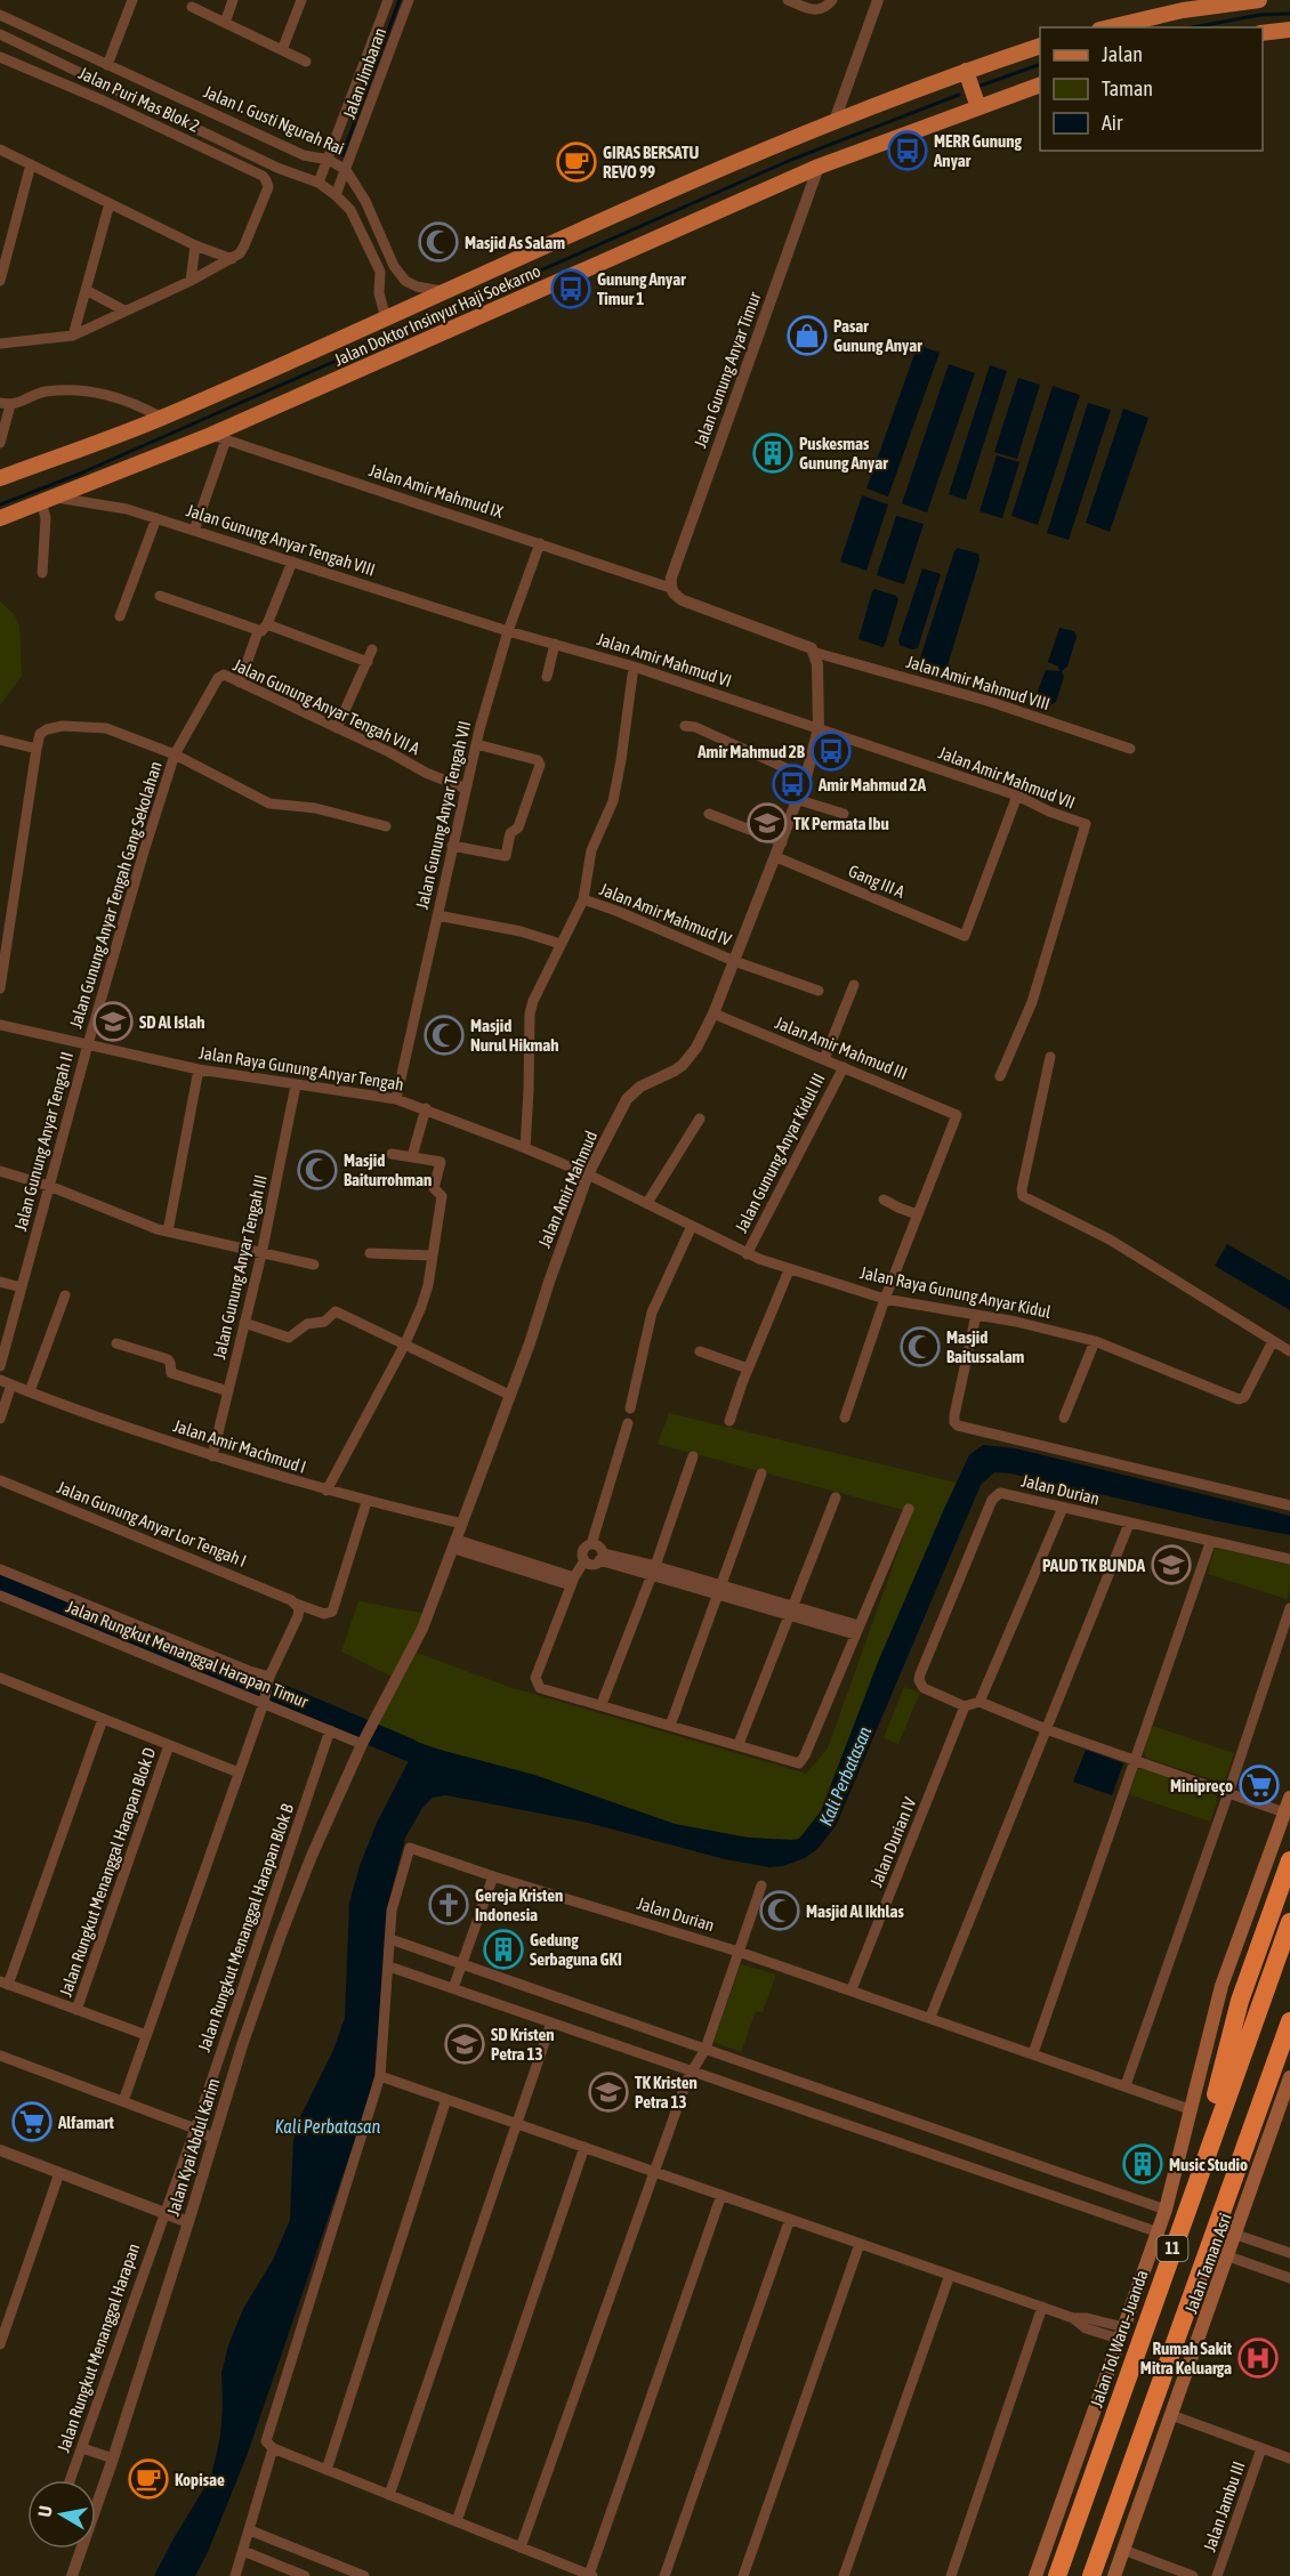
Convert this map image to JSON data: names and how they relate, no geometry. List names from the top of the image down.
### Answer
{
  "streets": {
    "highway": ["11", "Jalan Tol Waru–Juanda"],
    "main road": ["Jalan Doktor Insinyur Haji Soekarno", "Jalan Taman Asri"],
    "street": [
      "Jalan Jimbaran",
      "Jalan Puri Mas Blok 2",
      "Jalan I. Gusti Ngurah Rai",
      "Jalan Gunung Anyar Timur",
      "Jalan Amir Mahmud IX",
      "Jalan Gunung Anyar Tengah VIII",
      "Jalan Amir Mahmud VI",
      "Jalan Amir Mahmud VIII",
      "Jalan Gunung Anyar Tengah VII A",
      "Jalan Amir Mahmud VII",
      "Jalan Gunung Anyar Tengah VII",
      "Gang III A",
      "Jalan Gunung Anyar Tengah Gang Sekolahan",
      "Jalan Amir Mahmud IV",
      "Jalan Amir Mahmud III",
      "Jalan Raya Gunung Anyar Tengah",
      "Jalan Gunung Anyar Tengah II",
      "Jalan Gunung Anyar Kidul III",
      "Jalan Amir Mahmud",
      "Jalan Gunung Anyar Tengah III",
      "Jalan Raya Gunung Anyar Kidul",
      "Jalan Amir Machmud I",
      "Jalan Durian",
      "Jalan Gunung Anyar Lor Tengah I",
      "Jalan Rungkut Menanggal Harapan Timur",
      "Jalan Durian IV",
      "Jalan Rungkut Menanggal Harapan Blok D",
      "Jalan Rungkut Menanggal Harapan Blok B",
      "Jalan Kyai Abdul Karim",
      "Jalan Rungkut Menanggal Harapan",
      "Jalan Jambu III"
    ]
  },
  "crossings": [
    ["Jalan Jimbaran", "Jalan I. Gusti Ngurah Rai"],
    ["Jalan I. Gusti Ngurah Rai", "Jalan Doktor Insinyur Haji Soekarno"],
    ["Jalan Doktor Insinyur Haji Soekarno", "Jalan Gunung Anyar Timur"],
    ["Jalan Doktor Insinyur Haji Soekarno", "Jalan Amir Mahmud IX"],
    ["Jalan Doktor Insinyur Haji Soekarno", "Jalan Gunung Anyar Tengah VIII"],
    ["Jalan Gunung Anyar Timur", "Jalan Amir Mahmud IX"],
    ["Jalan Amir Mahmud IX", "Jalan Gunung Anyar Tengah VII"],
    ["Jalan Gunung Anyar Tengah VIII", "Jalan Amir Mahmud VI"],
    ["Jalan Gunung Anyar Tengah VIII", "Jalan Gunung Anyar Tengah VII"],
    ["Jalan Amir Mahmud VI", "Jalan Amir Mahmud VII"],
    ["Jalan Amir Mahmud VI", "Jalan Gunung Anyar Tengah VII"],
    ["Jalan Amir Mahmud VI", "Jalan Amir Mahmud"],
    ["Jalan Amir Mahmud VIII", "Jalan Amir Mahmud"],
    ["Jalan Gunung Anyar Tengah VII A", "Jalan Gunung Anyar Tengah VII"],
    ["Jalan Gunung Anyar Tengah VII A", "Jalan Gunung Anyar Tengah Gang Sekolahan"],
    ["Jalan Amir Mahmud VII", "Gang III A"],
    ["Jalan Amir Mahmud VII", "Jalan Amir Mahmud"],
    ["Jalan Gunung Anyar Tengah VII", "Jalan Raya Gunung Anyar Tengah"],
    ["Gang III A", "Jalan Amir Mahmud"],
    ["Jalan Gunung Anyar Tengah Gang Sekolahan", "Jalan Raya Gunung Anyar Tengah"],
    ["Jalan Gunung Anyar Tengah Gang Sekolahan", "Jalan Gunung Anyar Tengah II"],
    ["Jalan Amir Mahmud IV", "Jalan Amir Mahmud"],
    ["Jalan Amir Mahmud III", "Jalan Gunung Anyar Kidul III"],
    ["Jalan Amir Mahmud III", "Jalan Amir Mahmud"],
    ["Jalan Raya Gunung Anyar Tengah", "Jalan Gunung Anyar Tengah II"],
    ["Jalan Raya Gunung Anyar Tengah", "Jalan Amir Mahmud"],
    ["Jalan Raya Gunung Anyar Tengah", "Jalan Gunung Anyar Tengah III"],
    ["Jalan Raya Gunung Anyar Tengah", "Jalan Raya Gunung Anyar Kidul"],
    ["Jalan Gunung Anyar Kidul III", "Jalan Raya Gunung Anyar Kidul"],
    ["Jalan Amir Mahmud", "Jalan Raya Gunung Anyar Kidul"],
    ["Jalan Amir Mahmud", "Jalan Amir Machmud I"],
    ["Jalan Amir Mahmud", "Jalan Rungkut Menanggal Harapan Timur"],
    ["Jalan Amir Mahmud", "Jalan Kyai Abdul Karim"],
    ["Jalan Gunung Anyar Tengah III", "Jalan Amir Machmud I"],
    ["Jalan Amir Machmud I", "Jalan Gunung Anyar Lor Tengah I"],
    ["Jalan Durian", "Jalan Durian IV"],
    ["Jalan Gunung Anyar Lor Tengah I", "Jalan Rungkut Menanggal Harapan Timur"],
    ["Jalan Rungkut Menanggal Harapan Timur", "Jalan Rungkut Menanggal Harapan Blok B"],
    ["Jalan Rungkut Menanggal Harapan Timur", "Jalan Kyai Abdul Karim"],
    ["Jalan Rungkut Menanggal Harapan Blok B", "Jalan Rungkut Menanggal Harapan"]
  ],
  "water": ["Kali Perbatasan"],
  "places": {
    "bus stop": [
      "MERR Gunung Anyar",
      "Gunung Anyar Timur 1",
      "Amir Mahmud 2B",
      "Amir Mahmud 2A"
    ],
    "cafe": ["GIRAS BERSATU REVO 99", "Kopisae"],
    "mosque": [
      "Masjid As Salam",
      "Masjid Nurul Hikmah",
      "Masjid Baiturrohman",
      "Masjid Baitussalam",
      "Masjid Al Ikhlas"
    ],
    "shop": ["Pasar Gunung Anyar"],
    "building": ["Puskesmas Gunung Anyar", "Gedung Serbaguna GKI", "Music Studio"],
    "school or university": [
      "TK Permata Ibu",
      "SD Al Islah",
      "PAUD TK BUNDA",
      "SD Kristen Petra 13",
      "TK Kristen Petra 13"
    ],
    "supermarket": ["Minipreço", "Alfamart"],
    "church": ["Gereja Kristen Indonesia"],
    "hospital": ["Rumah Sakit Mitra Keluarga"]
  },
  "legend": ["Jalan", "Taman", "Air"],
  "north": "left"
}
